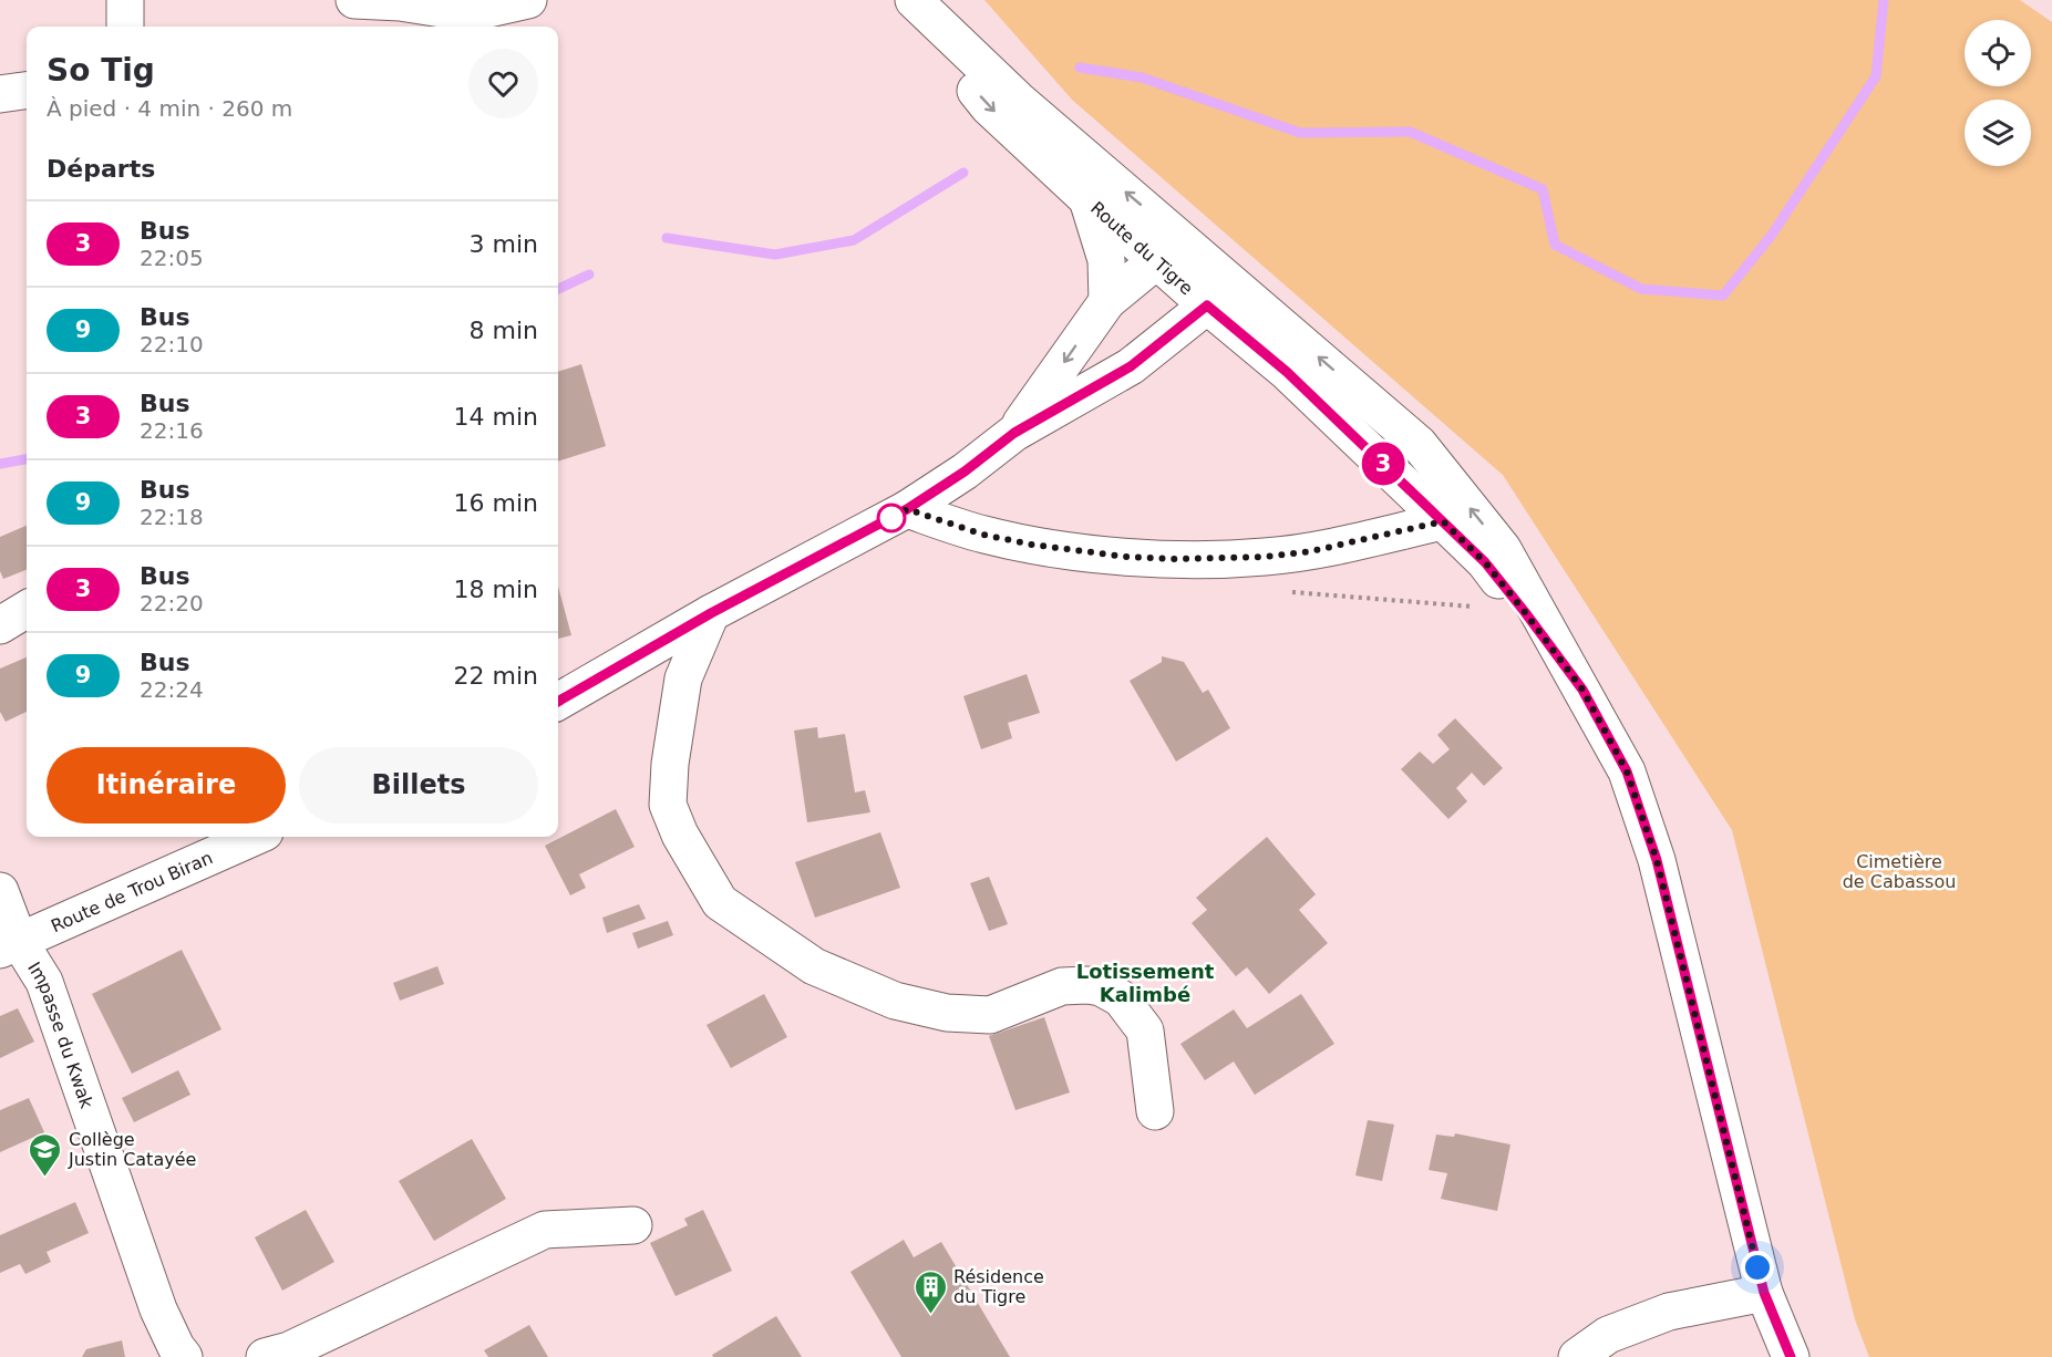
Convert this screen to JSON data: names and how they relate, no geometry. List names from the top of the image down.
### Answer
{
  "streets": {
    "main road": ["Route du Tigre", "Route de Trou Biran", "Impasse du Kwak"]
  },
  "crossings": [
    ["Route de Trou Biran", "Impasse du Kwak"]
  ],
  "districts": ["Lotissement Kalimbé"],
  "parks": ["Cimetière de Cabassou"],
  "places": {
    "school or university": ["Collège Justin Catayée"],
    "building": ["Résidence du Tigre"]
  },
  "lines": ["bus line 3"],
  "page": {
    "on_map": "3",
    "heading": [
      ["So Tig", "À pied · 4 min · 260 m"],
      "Départs"
    ],
    "list": [
      {
        "mark": "3",
        "name": "Bus",
        "note": "22:05",
        "value": "3 min"
      },
      {
        "mark": "9",
        "name": "Bus",
        "note": "22:10",
        "value": "8 min"
      },
      {
        "mark": "3",
        "name": "Bus",
        "note": "22:16",
        "value": "14 min"
      },
      {
        "mark": "9",
        "name": "Bus",
        "note": "22:18",
        "value": "16 min"
      },
      {
        "mark": "3",
        "name": "Bus",
        "note": "22:20",
        "value": "18 min"
      },
      {
        "mark": "9",
        "name": "Bus",
        "note": "22:24",
        "value": "22 min"
      }
    ],
    "buttons": ["Itinéraire", "Billets"]
  }
}
